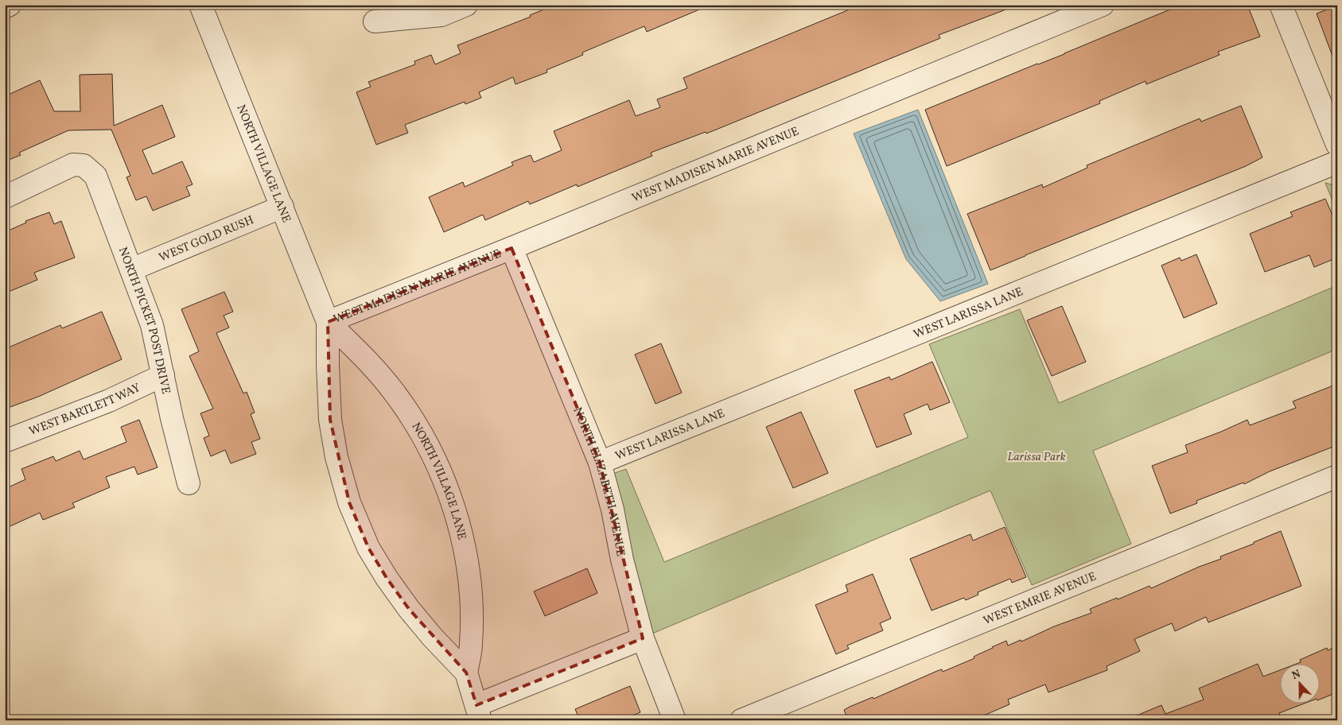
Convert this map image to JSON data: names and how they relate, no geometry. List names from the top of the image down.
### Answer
{
  "streets": {
    "street": [
      "NORTH VILLAGE LANE",
      "WEST MADISEN MARIE AVENUE",
      "WEST GOLD RUSH",
      "WEST LARISSA LANE",
      "NORTH PICKET POST DRIVE",
      "WEST BARTLETT WAY",
      "NORTH ELIZABETH AVENUE",
      "WEST EMRIE AVENUE"
    ]
  },
  "crossings": [
    ["NORTH VILLAGE LANE", "WEST MADISEN MARIE AVENUE"],
    ["NORTH VILLAGE LANE", "WEST GOLD RUSH"],
    ["WEST MADISEN MARIE AVENUE", "NORTH ELIZABETH AVENUE"],
    ["WEST GOLD RUSH", "NORTH PICKET POST DRIVE"],
    ["WEST LARISSA LANE", "NORTH ELIZABETH AVENUE"],
    ["NORTH PICKET POST DRIVE", "WEST BARTLETT WAY"]
  ],
  "parks": ["Larissa Park"],
  "north": "top"
}
